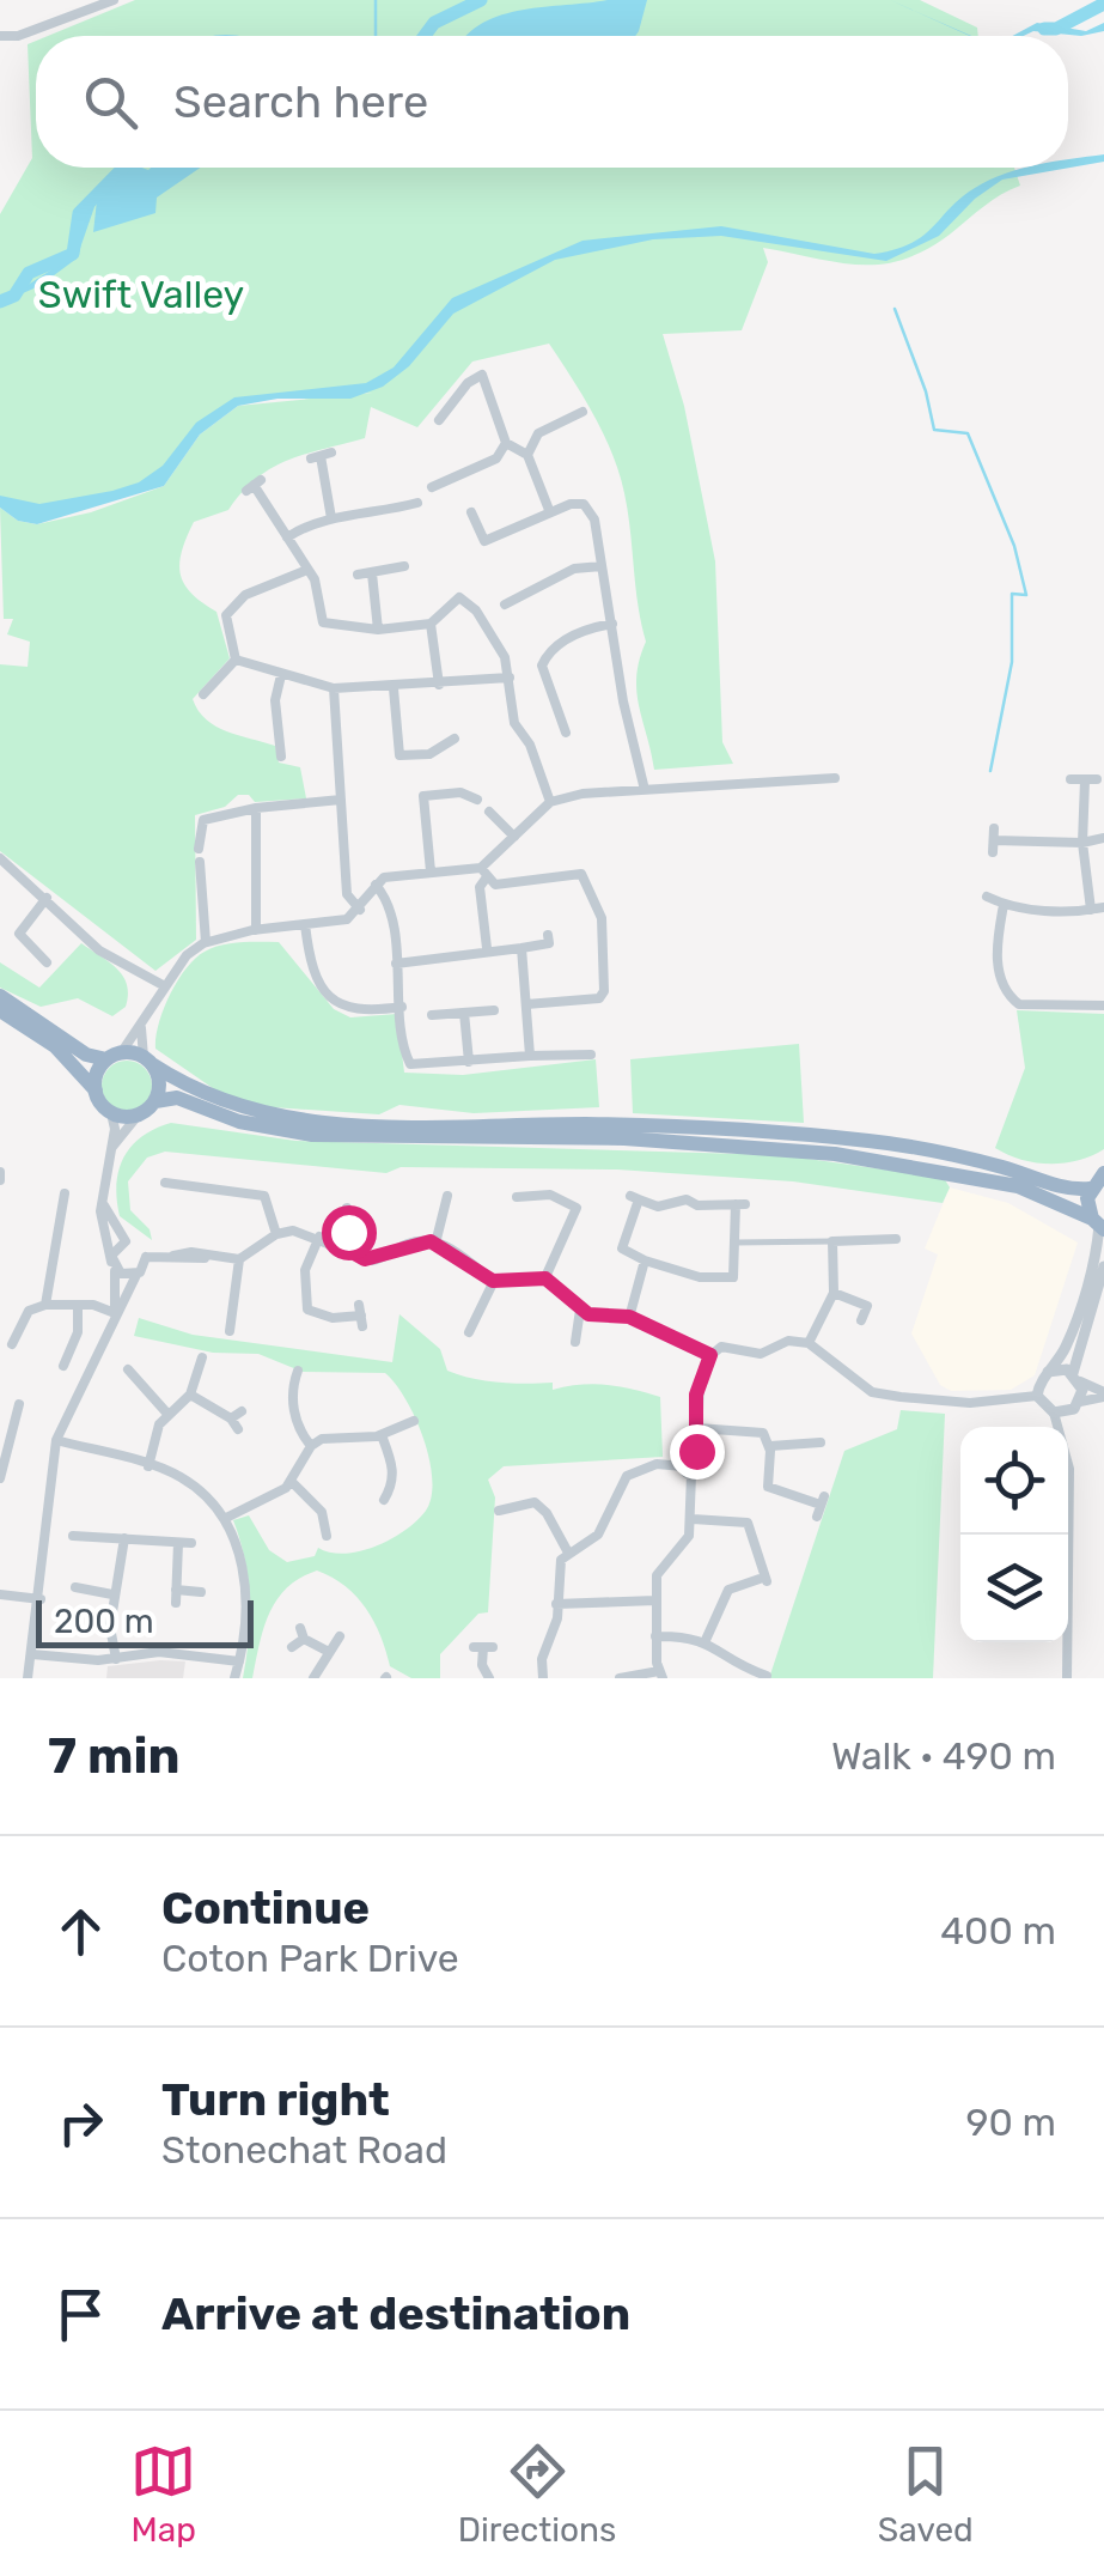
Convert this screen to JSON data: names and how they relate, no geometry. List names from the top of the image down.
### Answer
{
  "parks": ["Swift Valley"],
  "scale_bar": "200 m",
  "page": {
    "search": "Search here",
    "scale": "200 m",
    "heading": ["7 min", "Walk · 490 m"],
    "list": [
      ["Continue", "Coton Park Drive", "400 m"],
      ["Turn right", "Stonechat Road", "90 m"],
      "Arrive at destination"
    ],
    "nav": ["Map", "Directions", "Saved"]
  }
}
